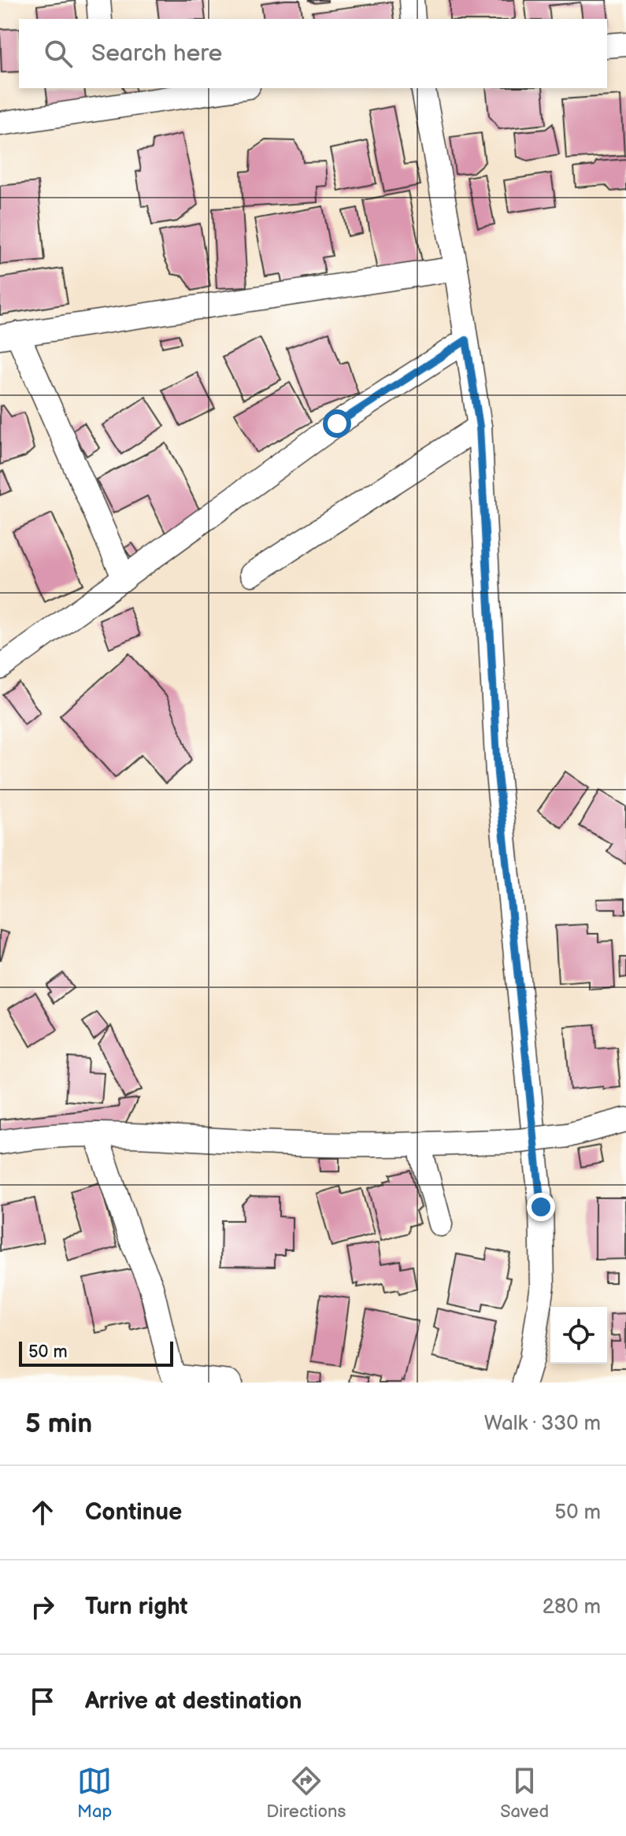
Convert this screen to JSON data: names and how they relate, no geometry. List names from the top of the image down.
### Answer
{
  "scale_bar": "50 m",
  "page": {
    "search": "Search here",
    "scale": "50 m",
    "heading": ["5 min", "Walk · 330 m"],
    "list": [
      ["Continue", "50 m"],
      ["Turn right", "280 m"],
      "Arrive at destination"
    ],
    "nav": ["Map", "Directions", "Saved"]
  }
}
